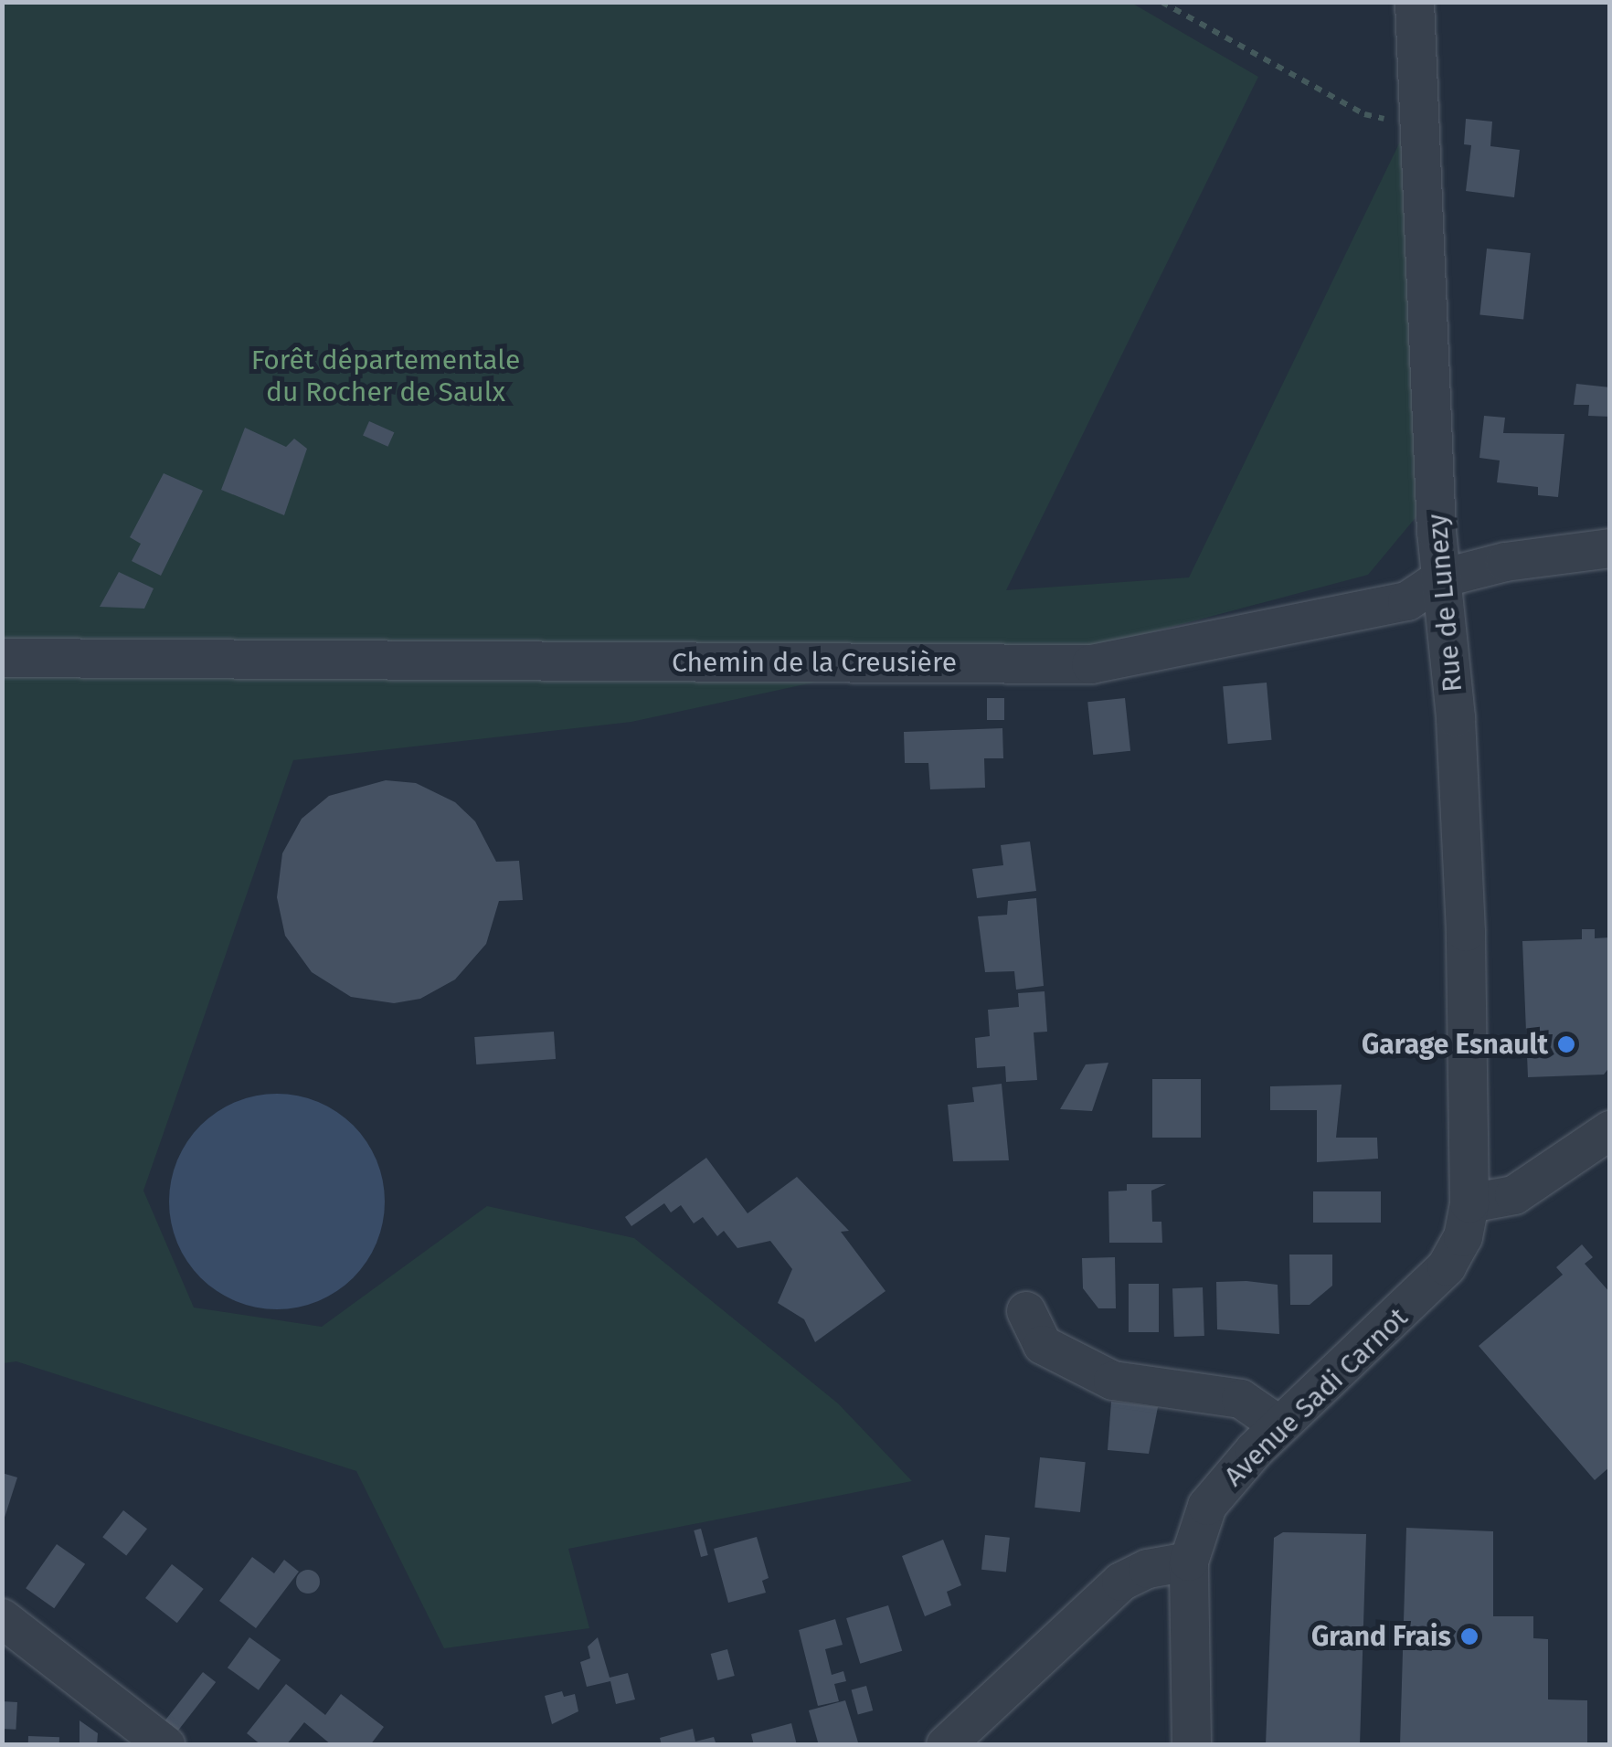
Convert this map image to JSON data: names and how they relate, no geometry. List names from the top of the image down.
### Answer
{
  "streets": {
    "street": ["Rue de Lunezy", "Chemin de la Creusière", "Avenue Sadi Carnot"]
  },
  "crossings": [
    ["Rue de Lunezy", "Chemin de la Creusière"],
    ["Rue de Lunezy", "Avenue Sadi Carnot"]
  ],
  "parks": ["Forêt départementale du Rocher de Saulx"],
  "places": ["Garage Esnault", "Grand Frais"]
}
